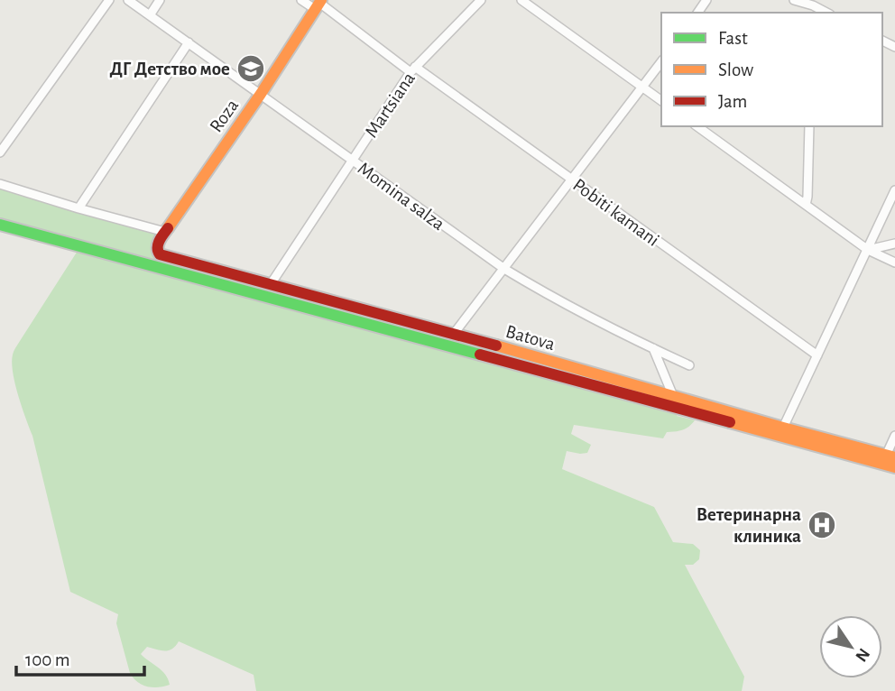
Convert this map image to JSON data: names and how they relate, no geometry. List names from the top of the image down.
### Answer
{
  "streets": {
    "street": [
      "Martsiana",
      "Roza",
      "Momina salza",
      "Pobiti kamani",
      "Batova"
    ]
  },
  "crossings": [
    ["Martsiana", "Momina salza"],
    ["Martsiana", "Pobiti kamani"],
    ["Martsiana", "Batova"],
    ["Roza", "Momina salza"],
    ["Roza", "Pobiti kamani"],
    ["Roza", "Batova"]
  ],
  "places": {
    "school or university": ["ДГ Детство мое"],
    "hospital": ["Ветеринарна клиника"]
  },
  "legend": ["Fast", "Slow", "Jam"],
  "scale_bar": "100 m",
  "north": "bottom right"
}
